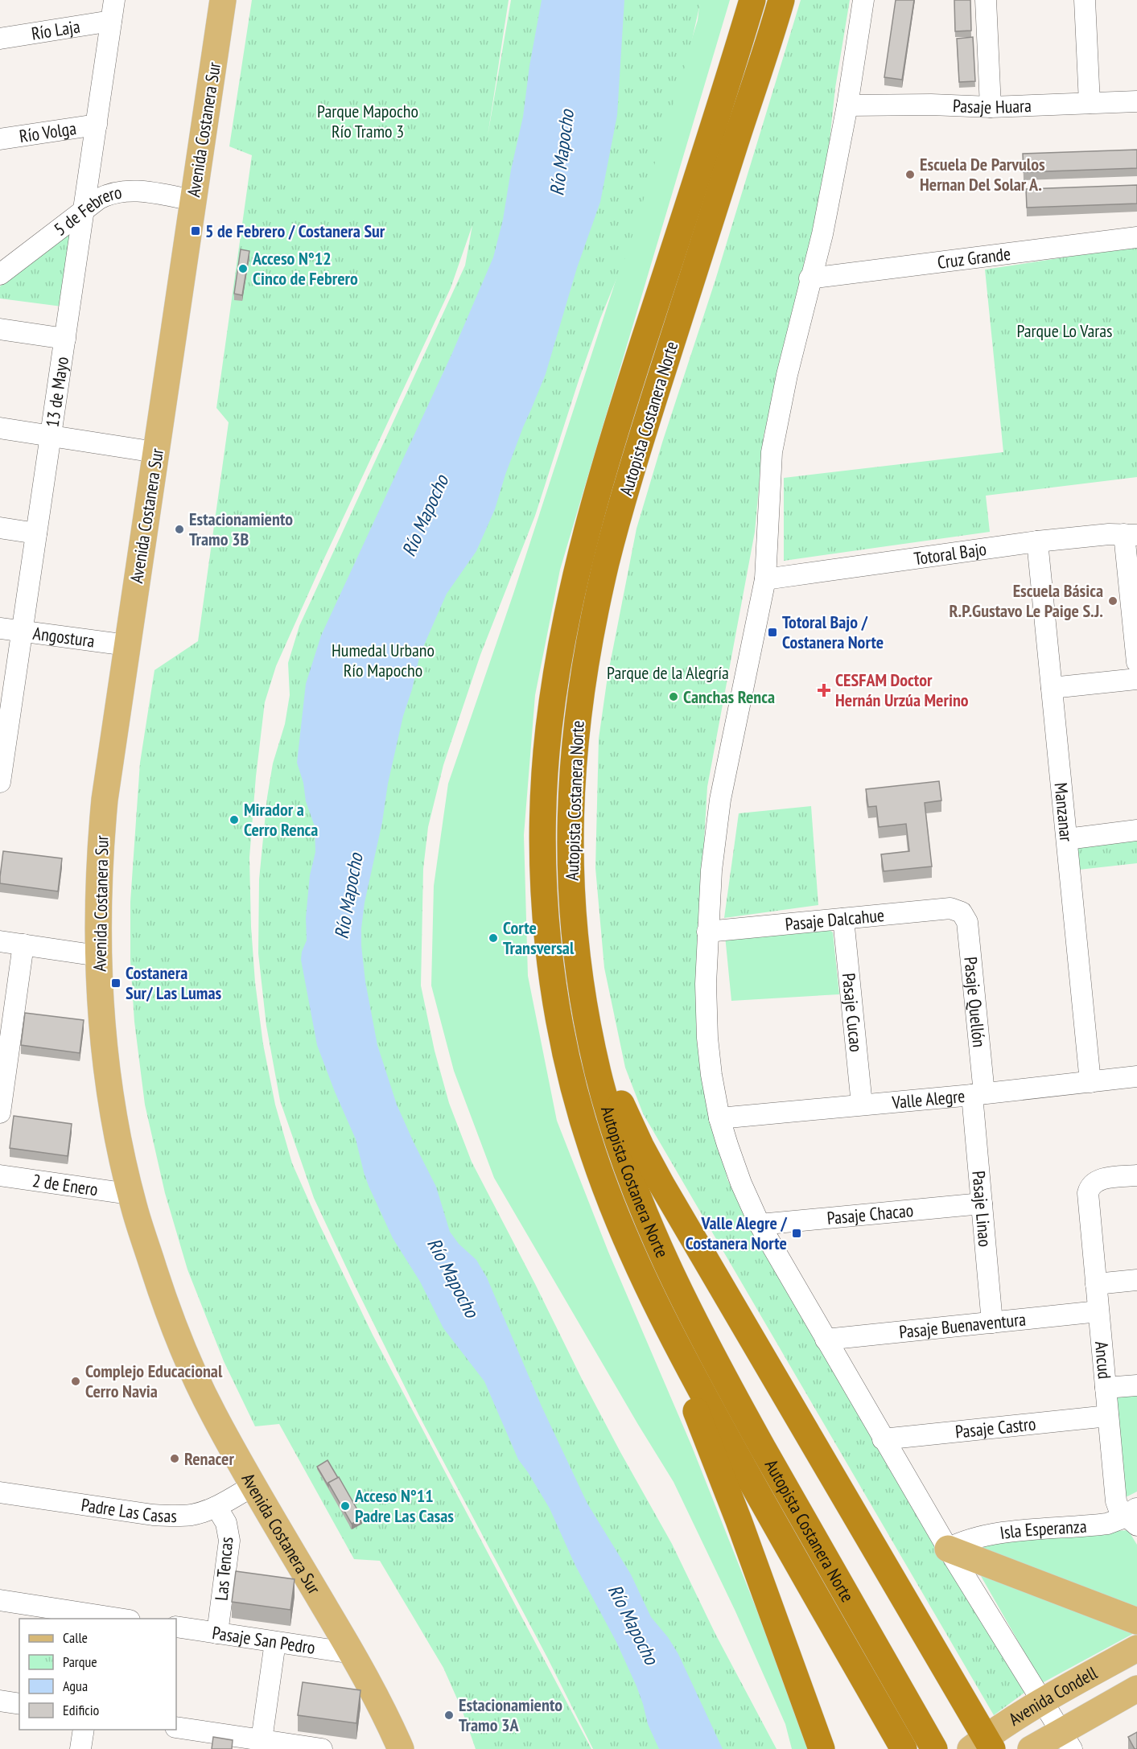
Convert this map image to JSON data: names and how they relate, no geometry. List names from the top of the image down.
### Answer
{
  "streets": {
    "highway": ["Autopista Costanera Norte"],
    "main road": ["Avenida Costanera Sur", "Avenida Condell"],
    "street": [
      "Río Laja",
      "Pasaje Huara",
      "Río Volga",
      "5 de Febrero",
      "Cruz Grande",
      "13 de Mayo",
      "Totoral Bajo",
      "Angostura",
      "Manzanar",
      "Pasaje Dalcahue",
      "Pasaje Quellón",
      "Pasaje Cucao",
      "Valle Alegre",
      "2 de Enero",
      "Pasaje Linao",
      "Pasaje Chacao",
      "Pasaje Buenaventura",
      "Ancud",
      "Pasaje Castro",
      "Padre Las Casas",
      "Isla Esperanza",
      "Las Tencas",
      "Pasaje San Pedro"
    ]
  },
  "crossings": [
    ["Río Laja", "13 de Mayo"],
    ["Avenida Costanera Sur", "5 de Febrero"],
    ["Avenida Costanera Sur", "Angostura"],
    ["Avenida Costanera Sur", "2 de Enero"],
    ["Avenida Costanera Sur", "Padre Las Casas"],
    ["Avenida Costanera Sur", "Pasaje San Pedro"],
    ["Río Volga", "13 de Mayo"],
    ["5 de Febrero", "13 de Mayo"],
    ["13 de Mayo", "Angostura"],
    ["Totoral Bajo", "Manzanar"],
    ["Manzanar", "Valle Alegre"],
    ["Pasaje Dalcahue", "Pasaje Quellón"],
    ["Pasaje Dalcahue", "Pasaje Cucao"],
    ["Pasaje Quellón", "Valle Alegre"],
    ["Pasaje Quellón", "Pasaje Linao"],
    ["Pasaje Cucao", "Valle Alegre"],
    ["Valle Alegre", "Pasaje Linao"],
    ["Pasaje Linao", "Pasaje Chacao"],
    ["Pasaje Linao", "Pasaje Buenaventura"],
    ["Pasaje Buenaventura", "Ancud"],
    ["Ancud", "Pasaje Castro"],
    ["Ancud", "Isla Esperanza"],
    ["Padre Las Casas", "Las Tencas"],
    ["Las Tencas", "Pasaje San Pedro"]
  ],
  "water": ["Río Mapocho"],
  "parks": [
    "Parque Mapocho Río Tramo 3",
    "Parque Lo Varas",
    "Humedal Urbano Río Mapocho",
    "Parque de la Alegría"
  ],
  "places": {
    "other": [
      "Escuela De Parvulos Hernan Del Solar A.",
      "Acceso N°12 Cinco de Febrero",
      "Estacionamiento Tramo 3B",
      "Escuela Básica R.P.Gustavo Le Paige S.J.",
      "Canchas Renca",
      "Mirador a Cerro Renca",
      "Corte Transversal",
      "Complejo Educacional Cerro Navia",
      "Renacer",
      "Acceso N°11 Padre Las Casas",
      "Estacionamiento Tramo 3A"
    ],
    "transit": [
      "5 de Febrero / Costanera Sur",
      "Totoral Bajo / Costanera Norte",
      "Costanera Sur/ Las Lumas",
      "Valle Alegre / Costanera Norte"
    ],
    "health": ["CESFAM Doctor Hernán Urzúa Merino"]
  },
  "legend": [
    "Calle",
    "Parque",
    "Agua",
    "Edificio"
  ]
}
